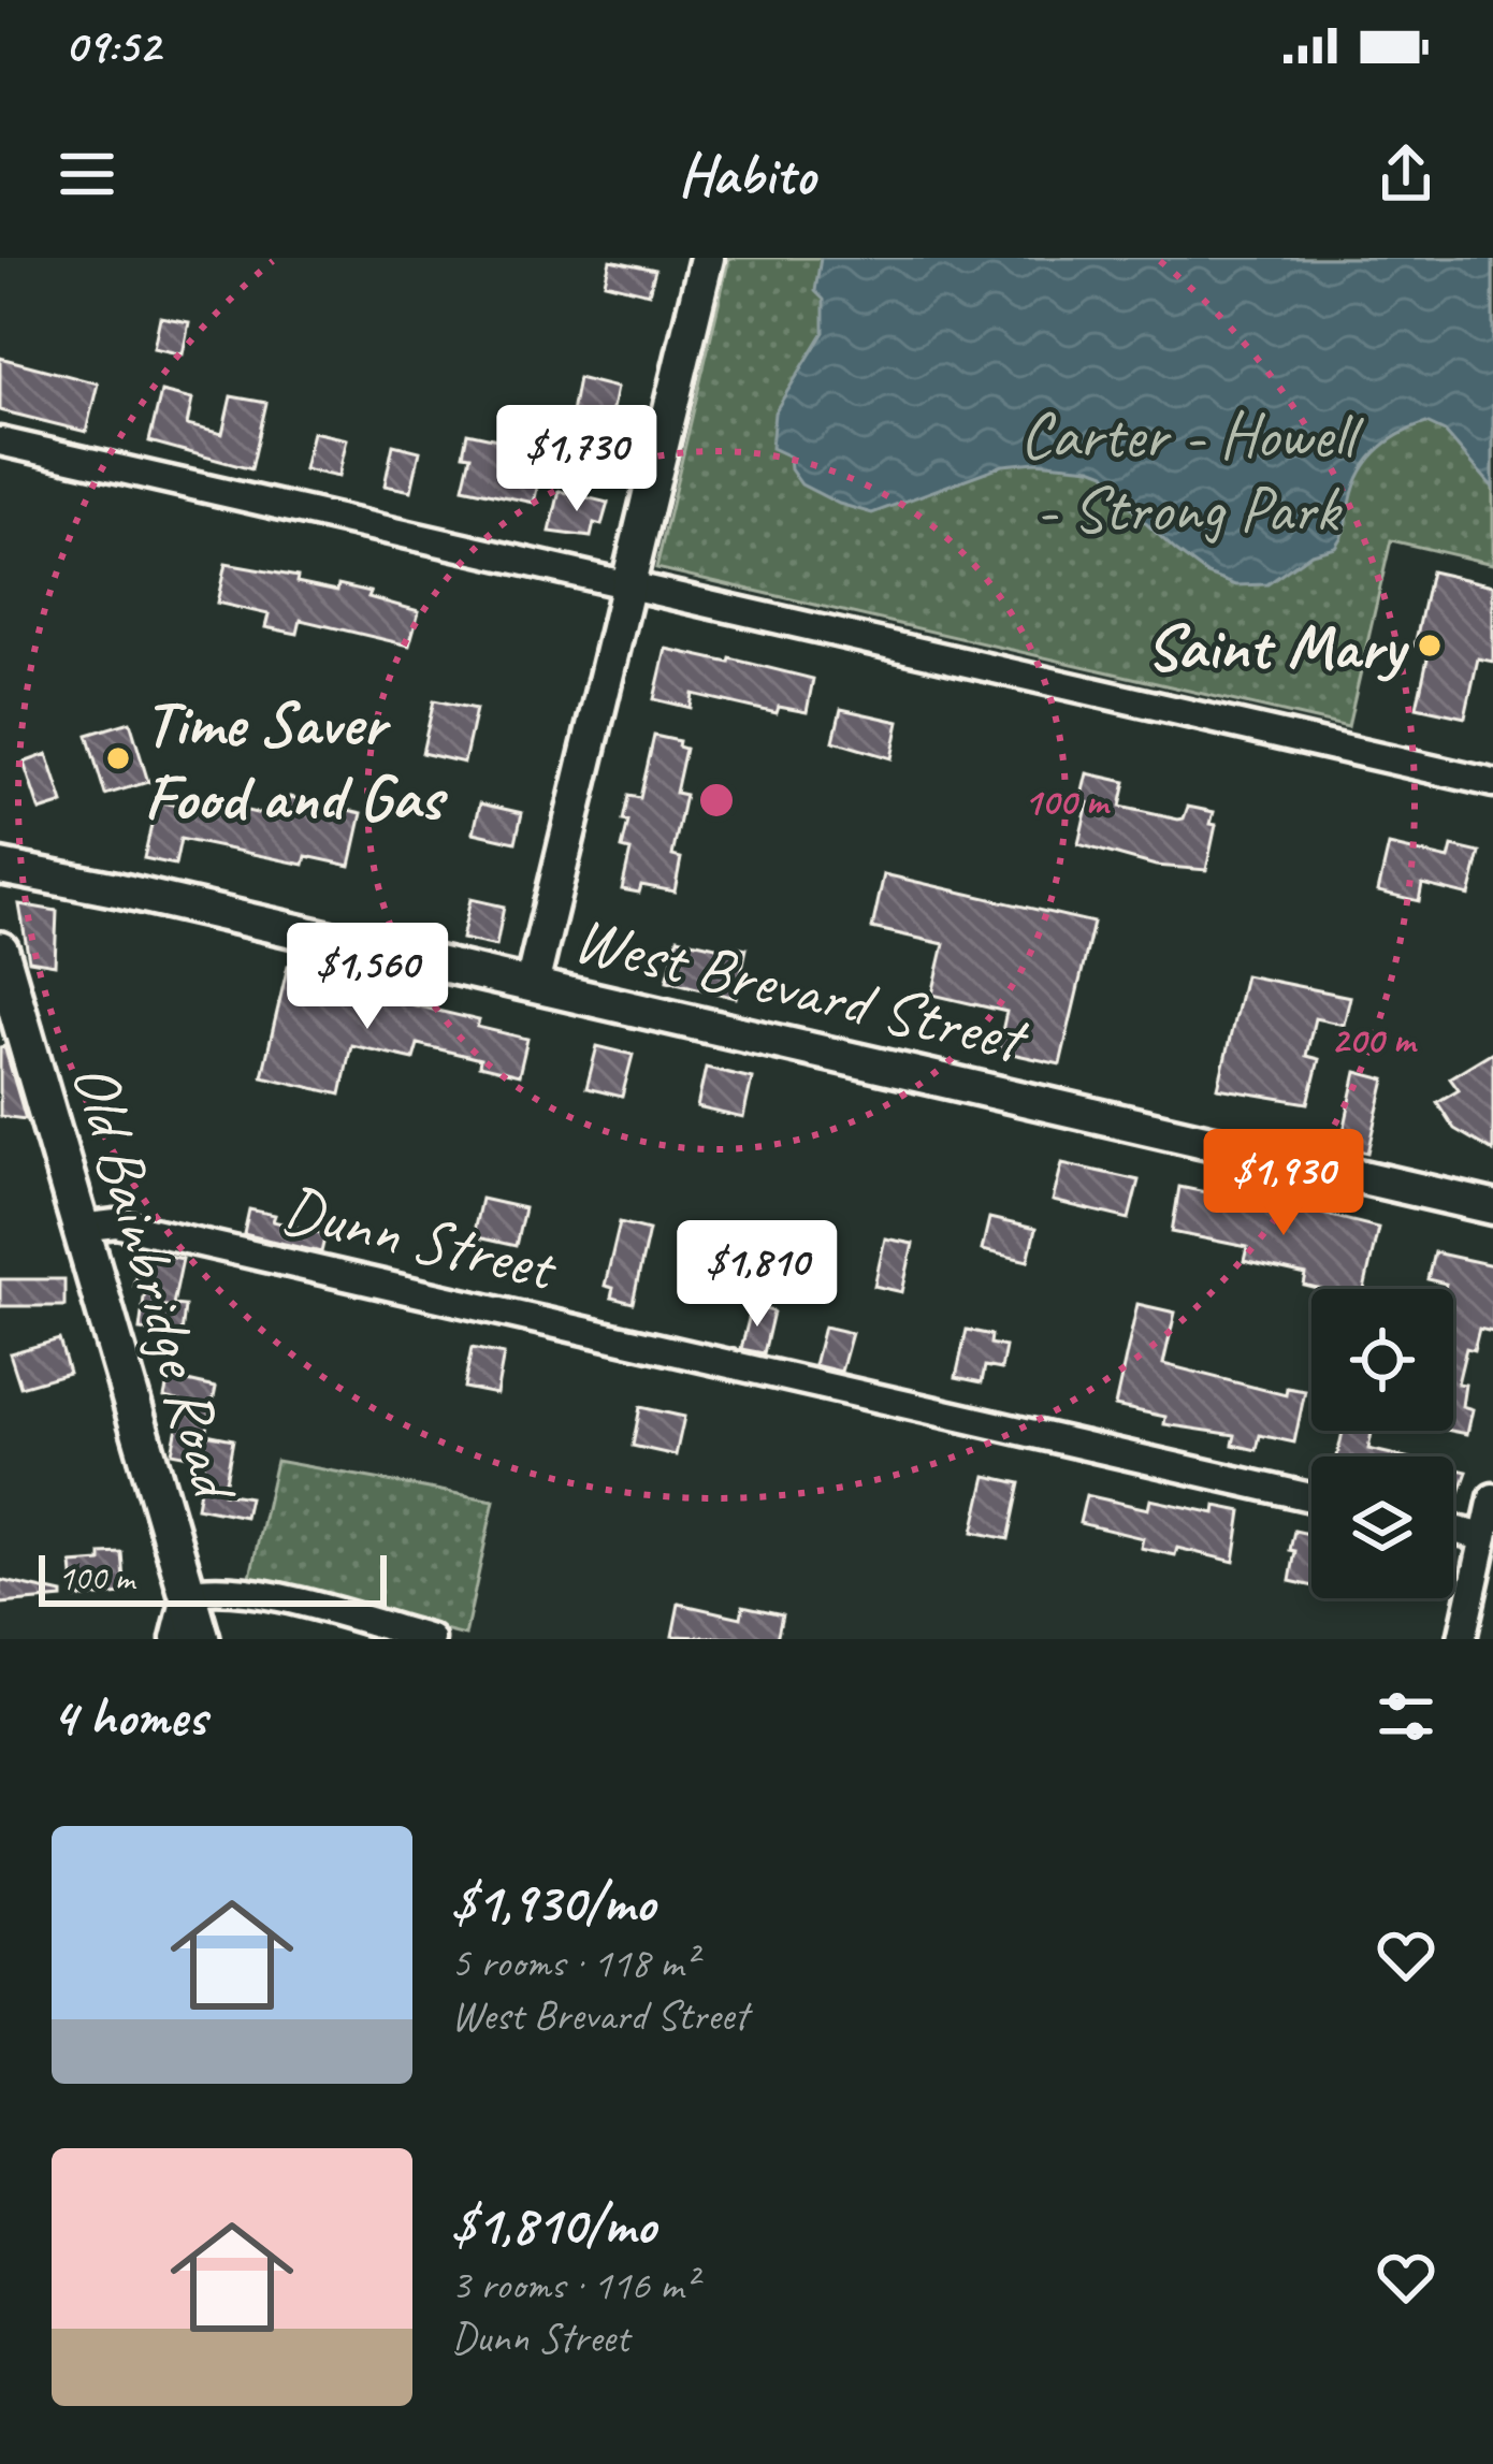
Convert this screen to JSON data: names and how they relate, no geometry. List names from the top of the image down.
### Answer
{
  "streets": {
    "main road": ["Old Bainbridge Road"],
    "street": ["West Brevard Street", "Dunn Street"]
  },
  "crossings": [
    ["Dunn Street", "Old Bainbridge Road"]
  ],
  "parks": ["Carter - Howell - Strong Park"],
  "places": ["Saint Mary", "Time Saver Food and Gas"],
  "scale_bar": "100 m",
  "page": {
    "status": "09:52",
    "header": "Habito",
    "price": [
      "$1,730",
      "$1,560",
      "$1,930",
      "$1,810"
    ],
    "scale": "100 m",
    "heading": "4 homes",
    "list": [
      {
        "name": "$1,930/mo",
        "note": "5 rooms · 118 m² · West Brevard Street"
      },
      {
        "name": "$1,810/mo",
        "note": "3 rooms · 116 m² · Dunn Street"
      }
    ]
  },
  "rings": ["100 m", "200 m"]
}
